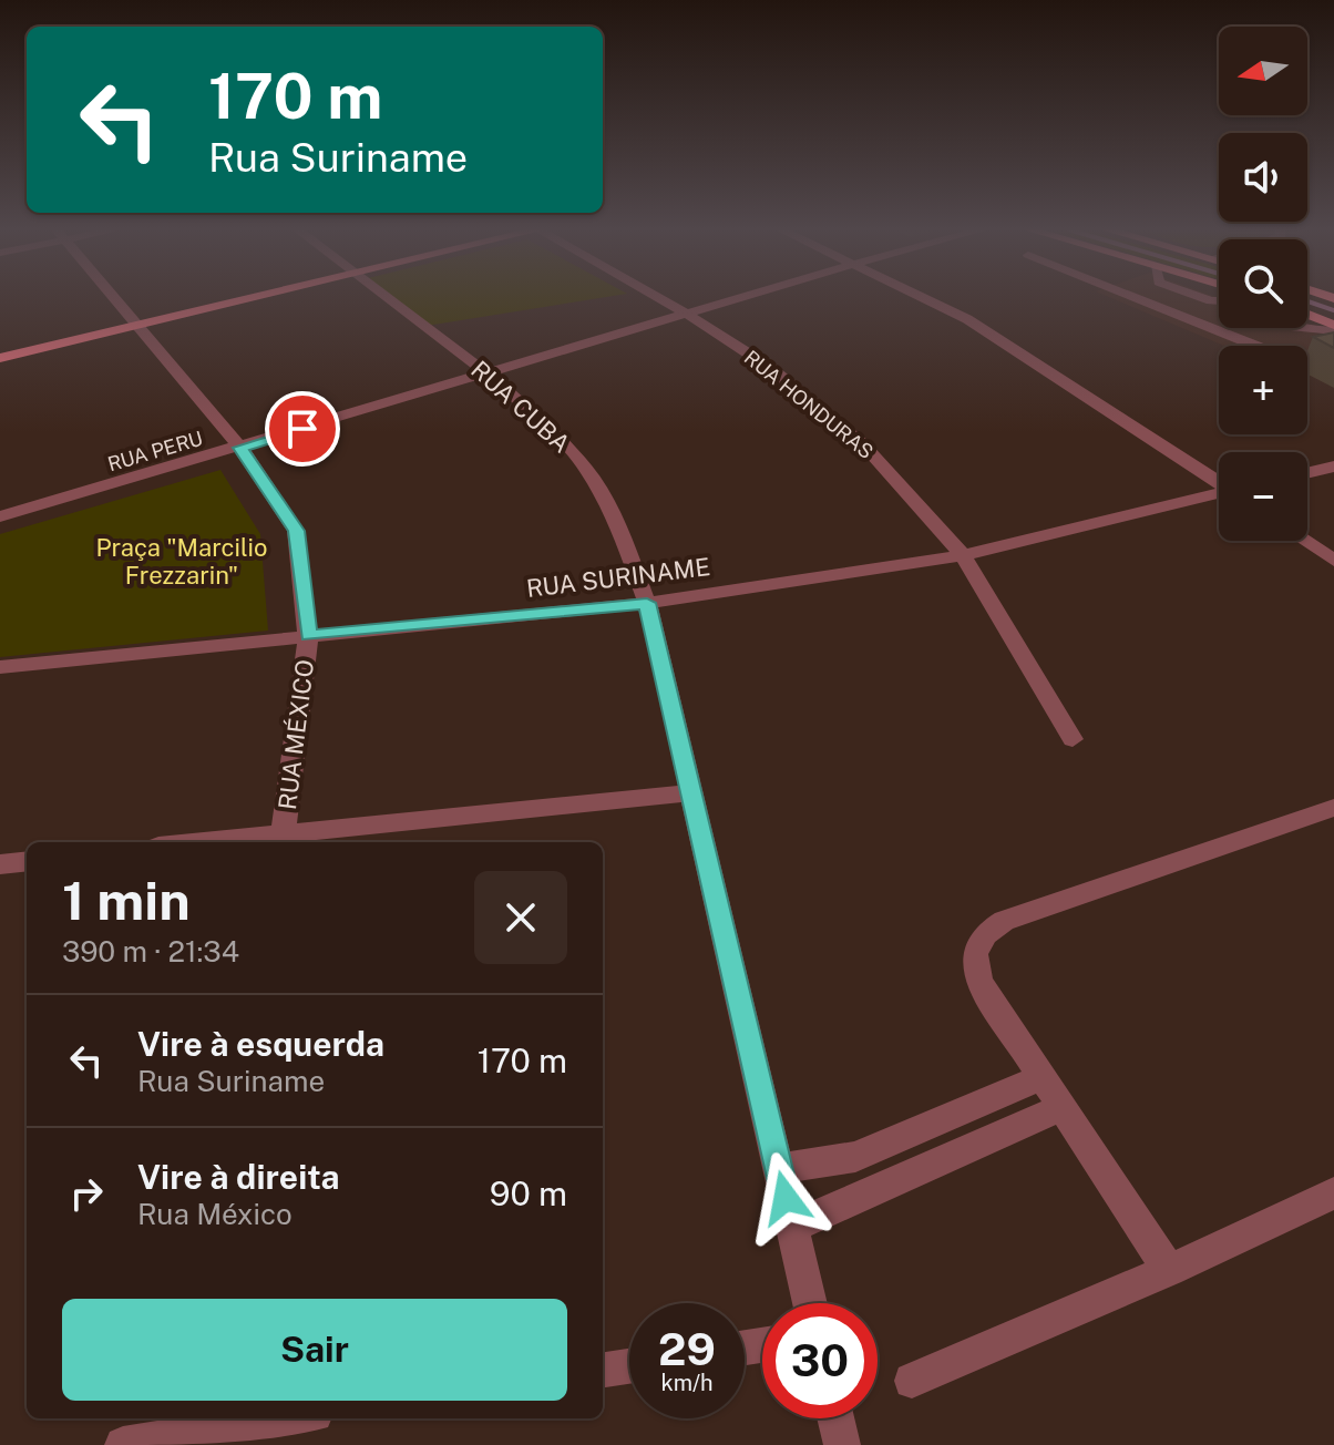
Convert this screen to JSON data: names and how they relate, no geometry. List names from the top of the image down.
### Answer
{
  "streets": {
    "street": [
      "RUA HONDURAS",
      "RUA CUBA",
      "RUA PERU",
      "RUA SURINAME",
      "RUA MÉXICO"
    ]
  },
  "crossings": [
    ["RUA HONDURAS", "RUA PERU"],
    ["RUA HONDURAS", "RUA SURINAME"],
    ["RUA CUBA", "RUA PERU"],
    ["RUA CUBA", "RUA SURINAME"],
    ["RUA PERU", "RUA MÉXICO"],
    ["RUA SURINAME", "RUA MÉXICO"]
  ],
  "parks": ["Praça \"Marcilio Frezzarin\""],
  "north": "left",
  "page": {
    "map_buttons": ["+", "−"],
    "turn": ["170 m", "Rua Suriname"],
    "heading": ["1 min", "390 m · 21:34"],
    "list": [
      {
        "name": "Vire à esquerda",
        "note": "Rua Suriname",
        "value": "170 m"
      },
      {
        "name": "Vire à direita",
        "note": "Rua México",
        "value": "90 m"
      }
    ],
    "buttons": "Sair",
    "speed": "29 km/h",
    "limit": "30"
  }
}
